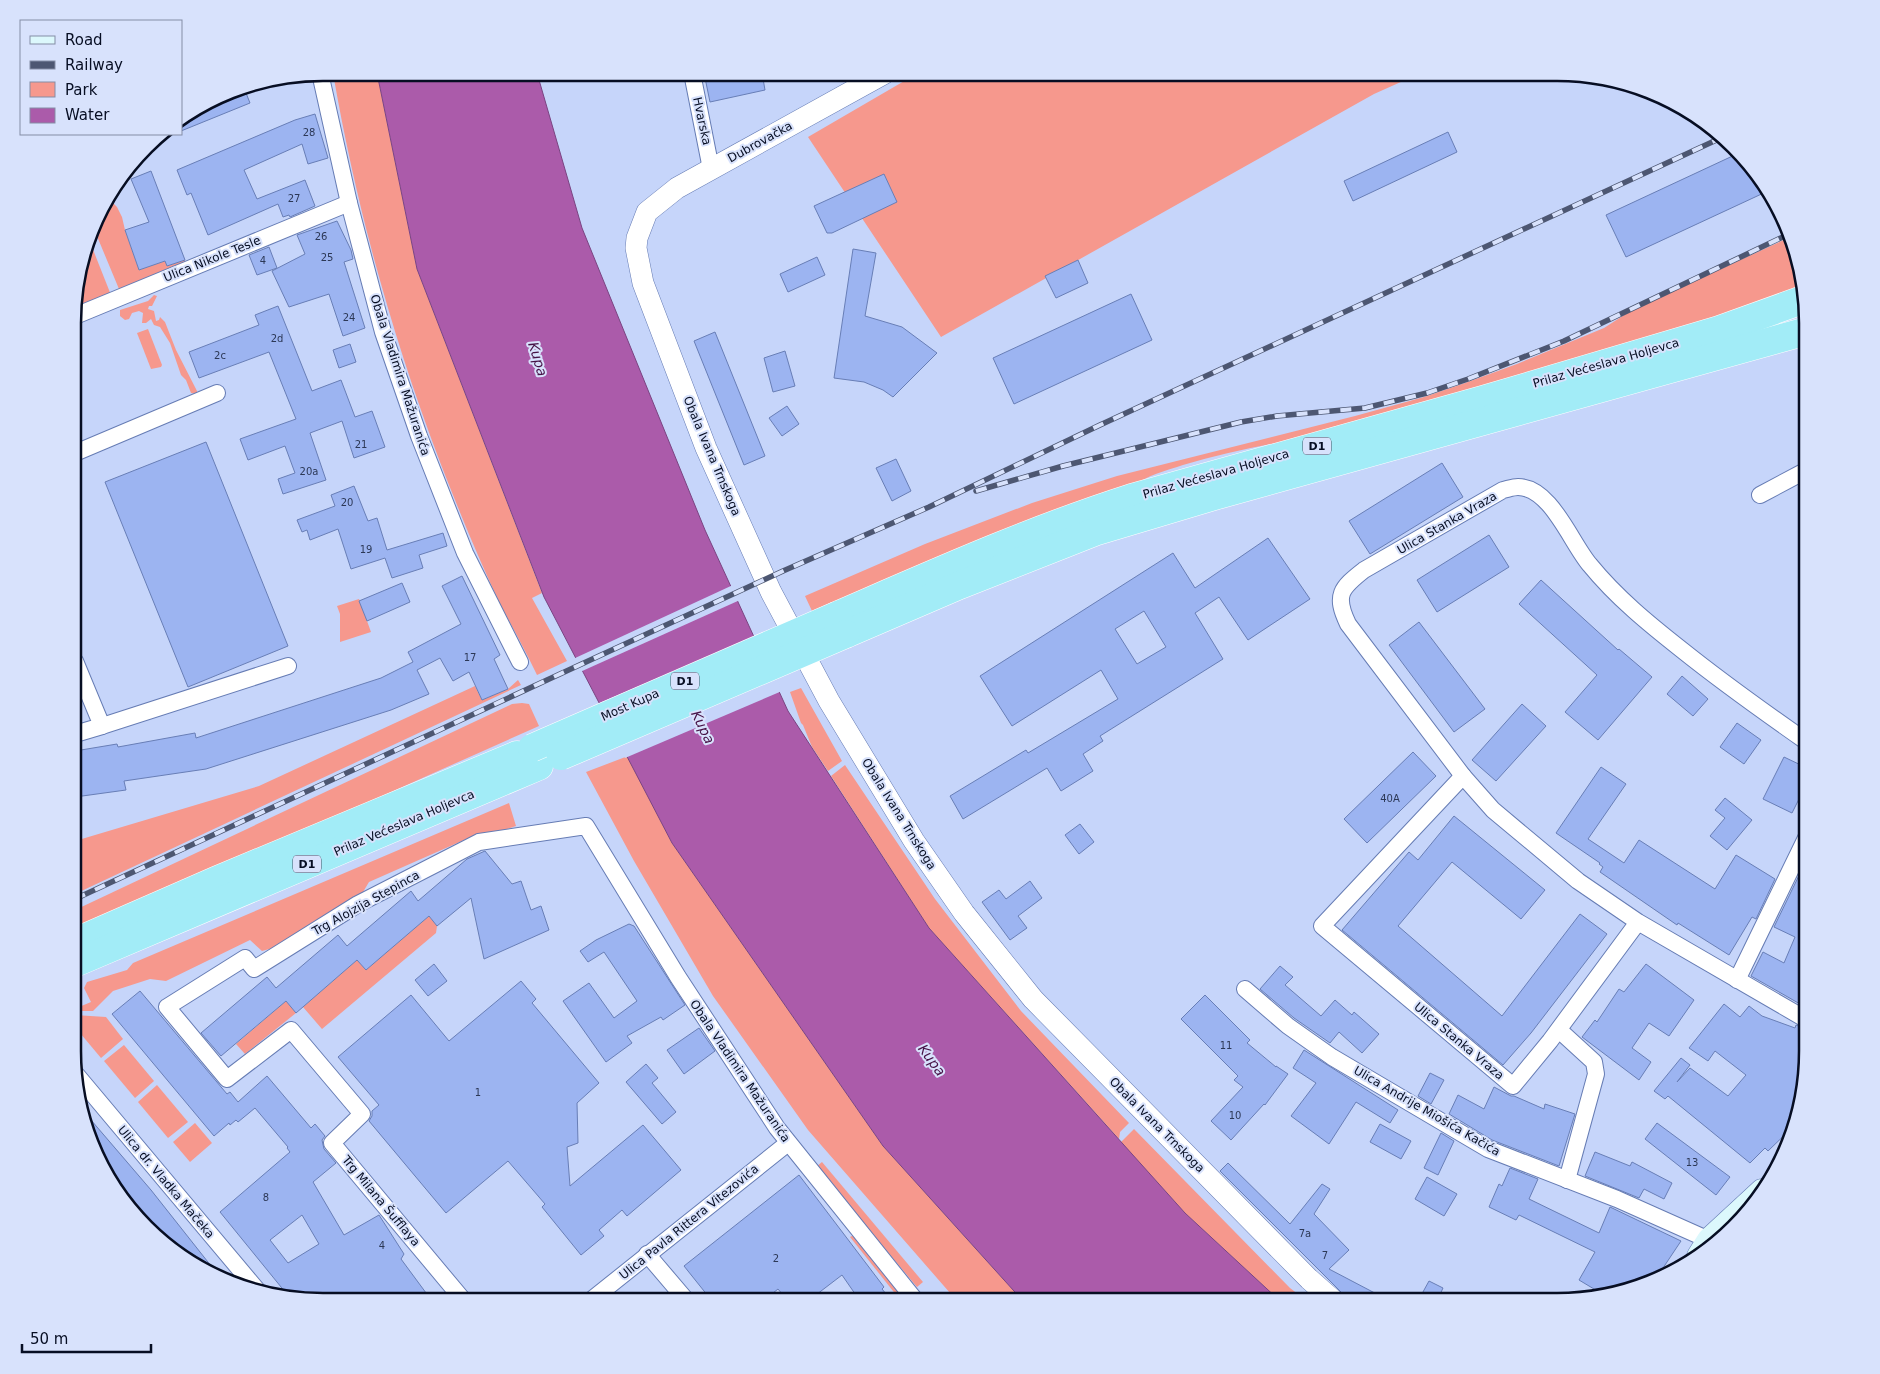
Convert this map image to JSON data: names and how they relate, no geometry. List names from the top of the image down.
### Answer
{
  "streets": {
    "highway": ["Prilaz Većeslava Holjevca", "D1", "Most Kupa"],
    "street": [
      "Hvarska",
      "Dubrovačka",
      "Ulica Nikole Tesle",
      "Obala Vladimira Mažuranića",
      "Obala Ivana Trnskoga",
      "Ulica Stanka Vraza",
      "Trg Alojzija Stepinca",
      "Ulica Andrije Miošića Kačića",
      "Ulica dr. Vladka Mačeka",
      "Trg Milana Šufflaya",
      "Ulica Pavla Rittera Vitezovića"
    ]
  },
  "crossings": [
    ["Hvarska", "Dubrovačka"],
    ["Dubrovačka", "Obala Ivana Trnskoga"],
    ["Ulica Nikole Tesle", "Obala Vladimira Mažuranića"],
    ["Prilaz Većeslava Holjevca", "Most Kupa"],
    ["Obala Vladimira Mažuranića", "Trg Alojzija Stepinca"],
    ["Obala Vladimira Mažuranića", "Ulica Pavla Rittera Vitezovića"],
    ["Trg Alojzija Stepinca", "Trg Milana Šufflaya"]
  ],
  "water": ["Kupa"],
  "house_numbers": [
    "28",
    "27",
    "26",
    "25",
    "4",
    "24",
    "2d",
    "2c",
    "21",
    "20a",
    "20",
    "19",
    "17",
    "40A",
    "11",
    "1",
    "10",
    "13",
    "8",
    "7a",
    "4",
    "7",
    "2"
  ],
  "legend": [
    "Road",
    "Railway",
    "Park",
    "Water"
  ],
  "scale_bar": "50 m"
}
